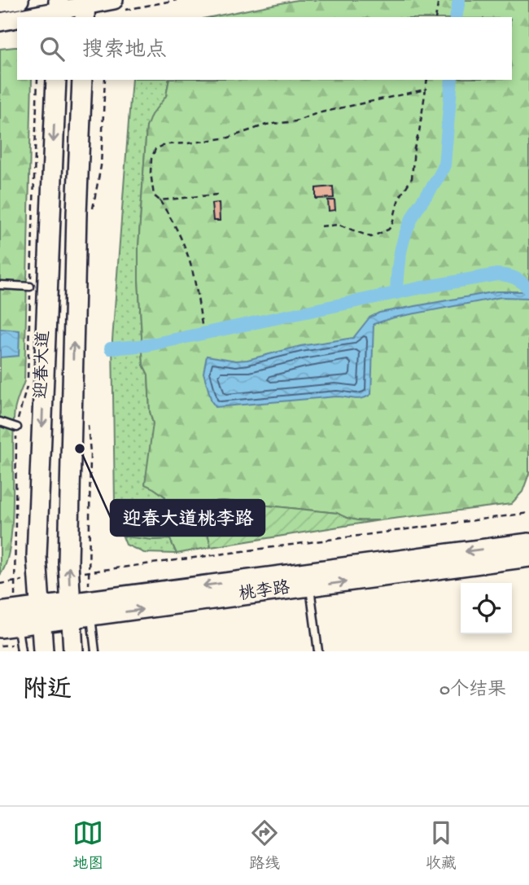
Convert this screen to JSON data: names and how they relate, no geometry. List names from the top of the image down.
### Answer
{
  "streets": {
    "main road": ["迎春大道", "桃李路"]
  },
  "crossings": [
    ["迎春大道", "桃李路"]
  ],
  "places": ["迎春大道桃李路"],
  "page": {
    "search": "搜索地点",
    "heading": ["附近", "0个结果"],
    "nav": ["地图", "路线", "收藏"]
  }
}
